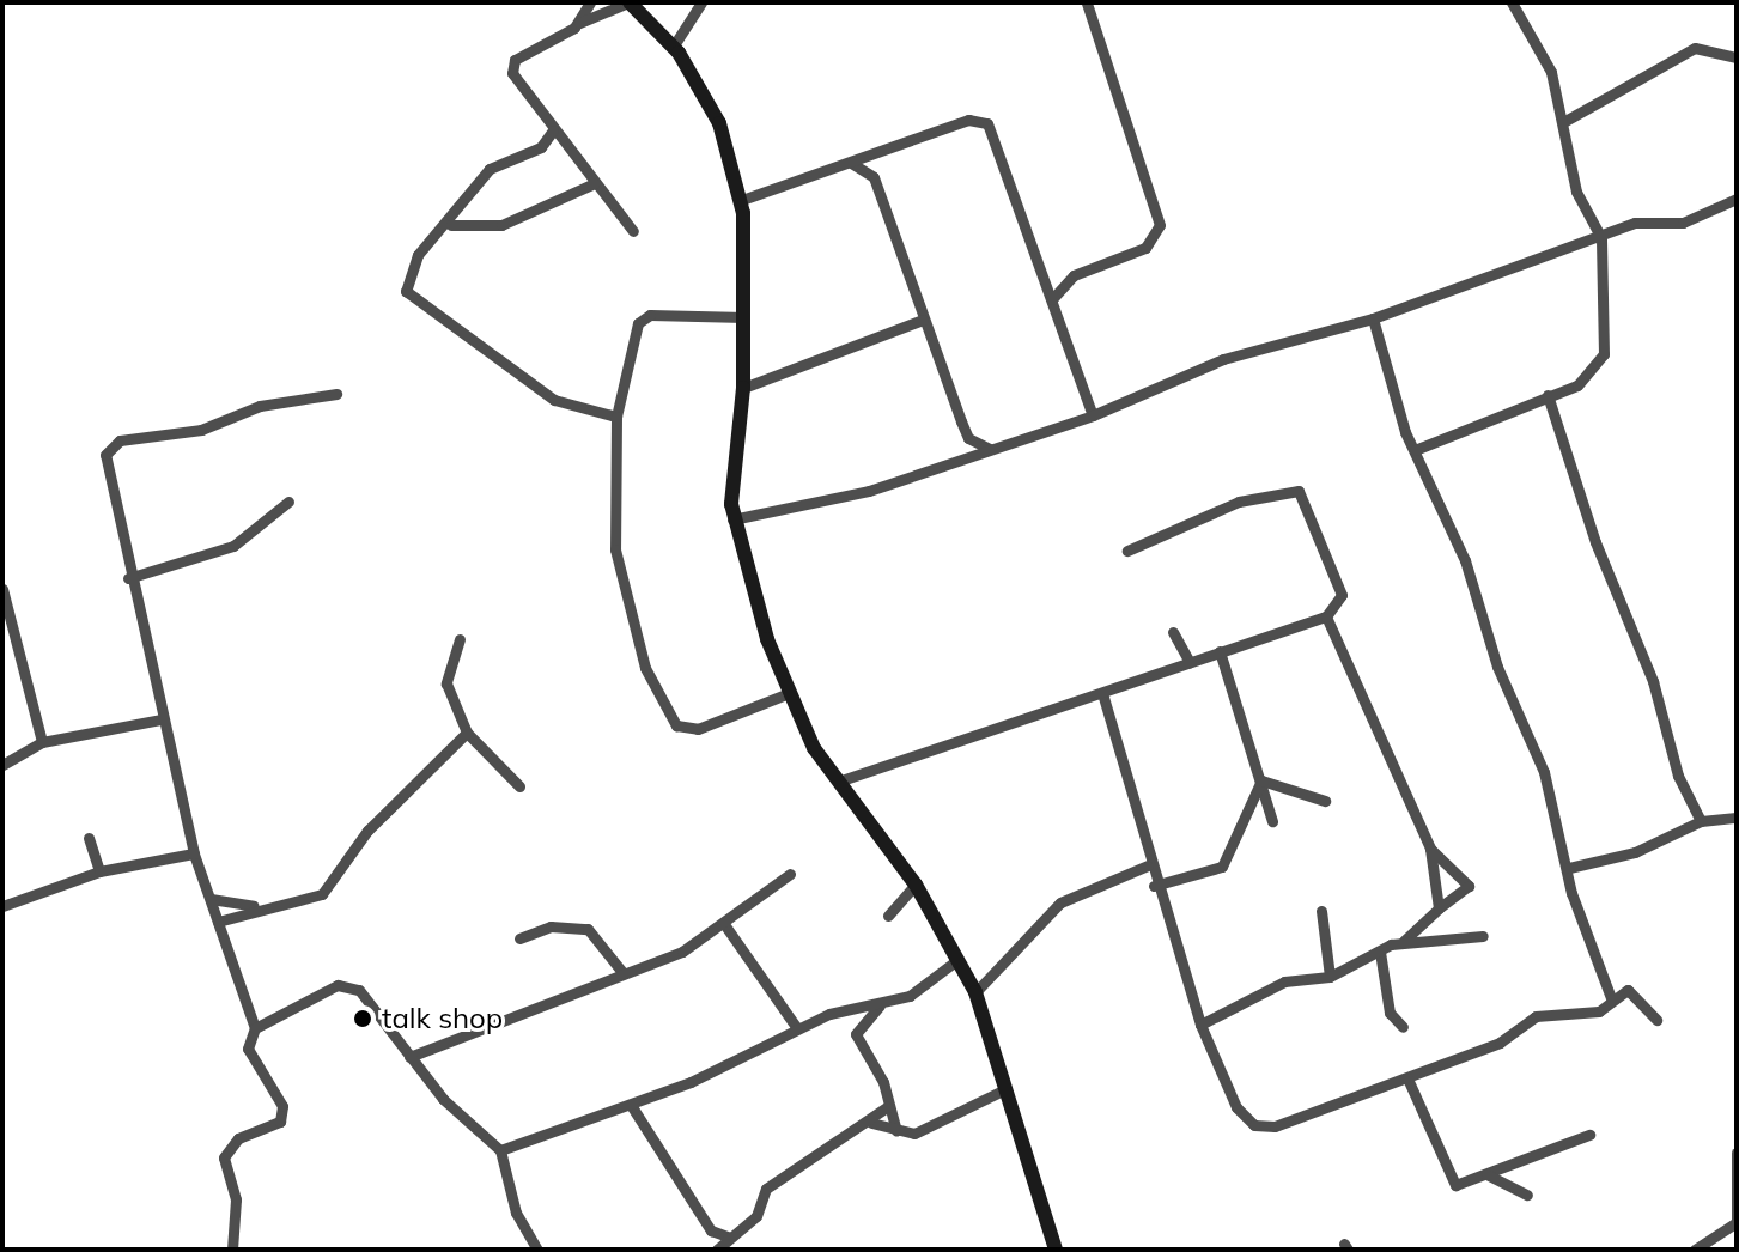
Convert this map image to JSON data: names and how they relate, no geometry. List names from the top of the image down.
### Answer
{
  "places": ["talk shop"]
}
